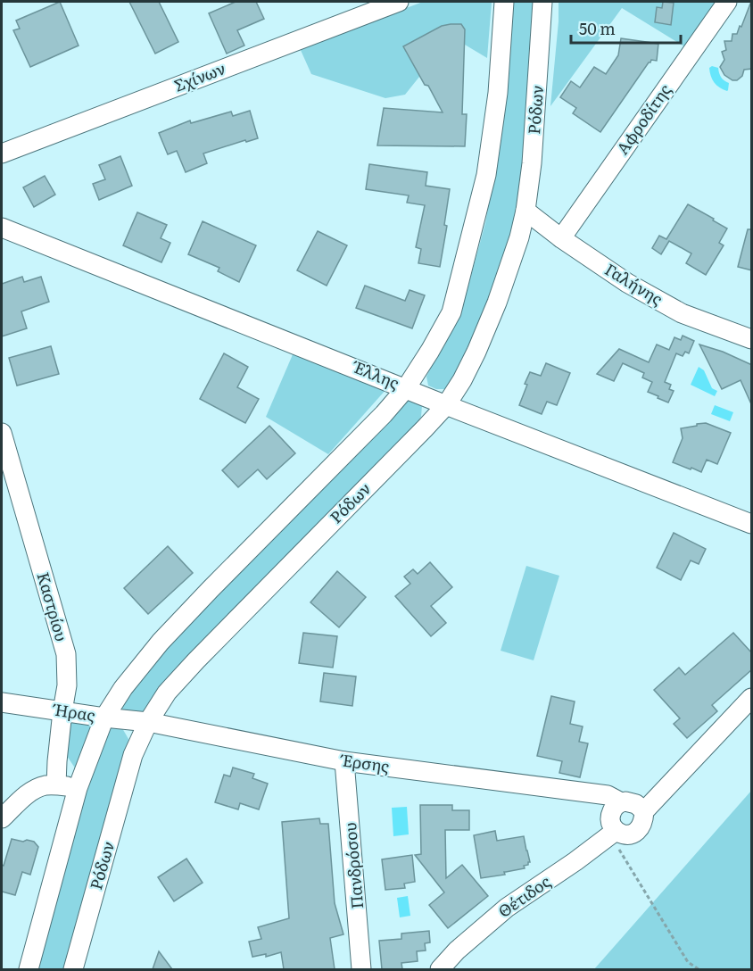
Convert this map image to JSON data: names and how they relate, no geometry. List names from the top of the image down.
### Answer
{
  "streets": {
    "street": [
      "Σχίνων",
      "Ρόδων",
      "Αφροδίτης",
      "Γαλήνης",
      "Έλλης",
      "Καστρίου",
      "Ήρας",
      "Έρσης",
      "Πανδρόσου",
      "Θέτιδος"
    ]
  },
  "crossings": [
    ["Ρόδων", "Γαλήνης"],
    ["Ρόδων", "Έλλης"],
    ["Ρόδων", "Ήρας"],
    ["Ρόδων", "Έρσης"],
    ["Αφροδίτης", "Γαλήνης"],
    ["Καστρίου", "Ήρας"],
    ["Ήρας", "Έρσης"],
    ["Έρσης", "Πανδρόσου"],
    ["Έρσης", "Θέτιδος"]
  ],
  "scale_bar": "50 m"
}
